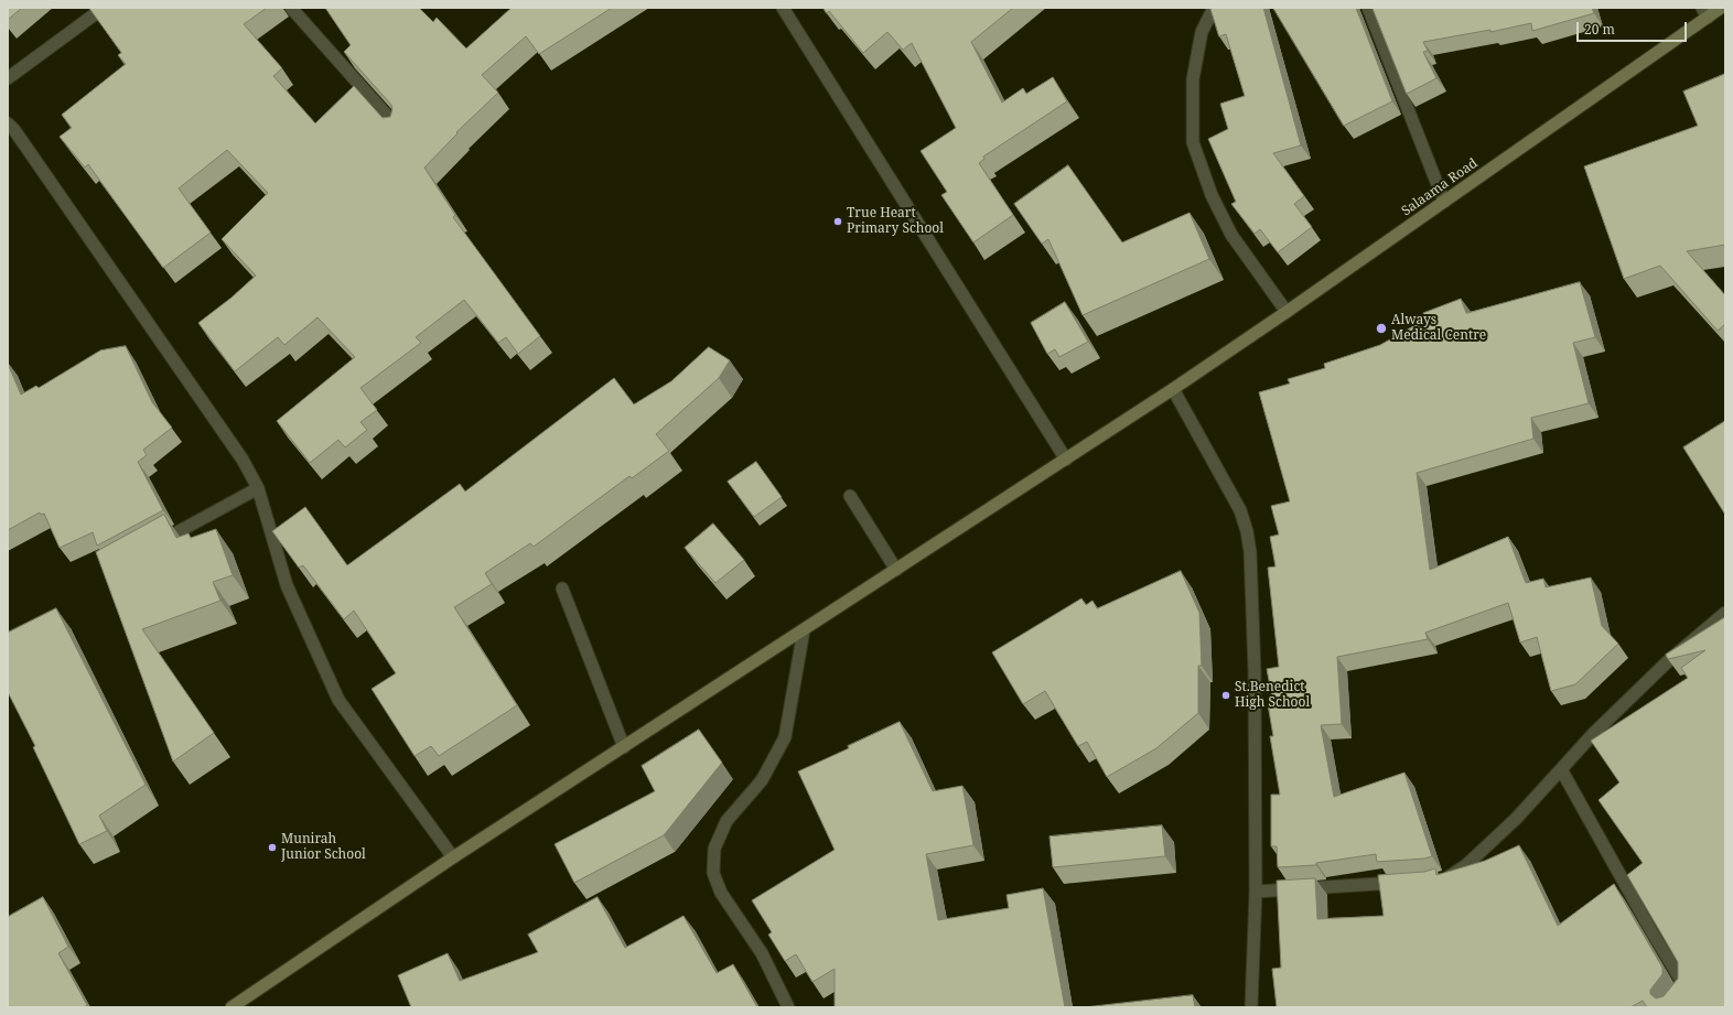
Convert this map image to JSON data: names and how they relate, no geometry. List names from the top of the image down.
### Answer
{
  "streets": {
    "main road": ["Salaama Road"]
  },
  "places": [
    "True Heart Primary School",
    "Always Medical Centre",
    "St.Benedict High School",
    "Munirah Junior School"
  ],
  "scale_bar": "20 m"
}
